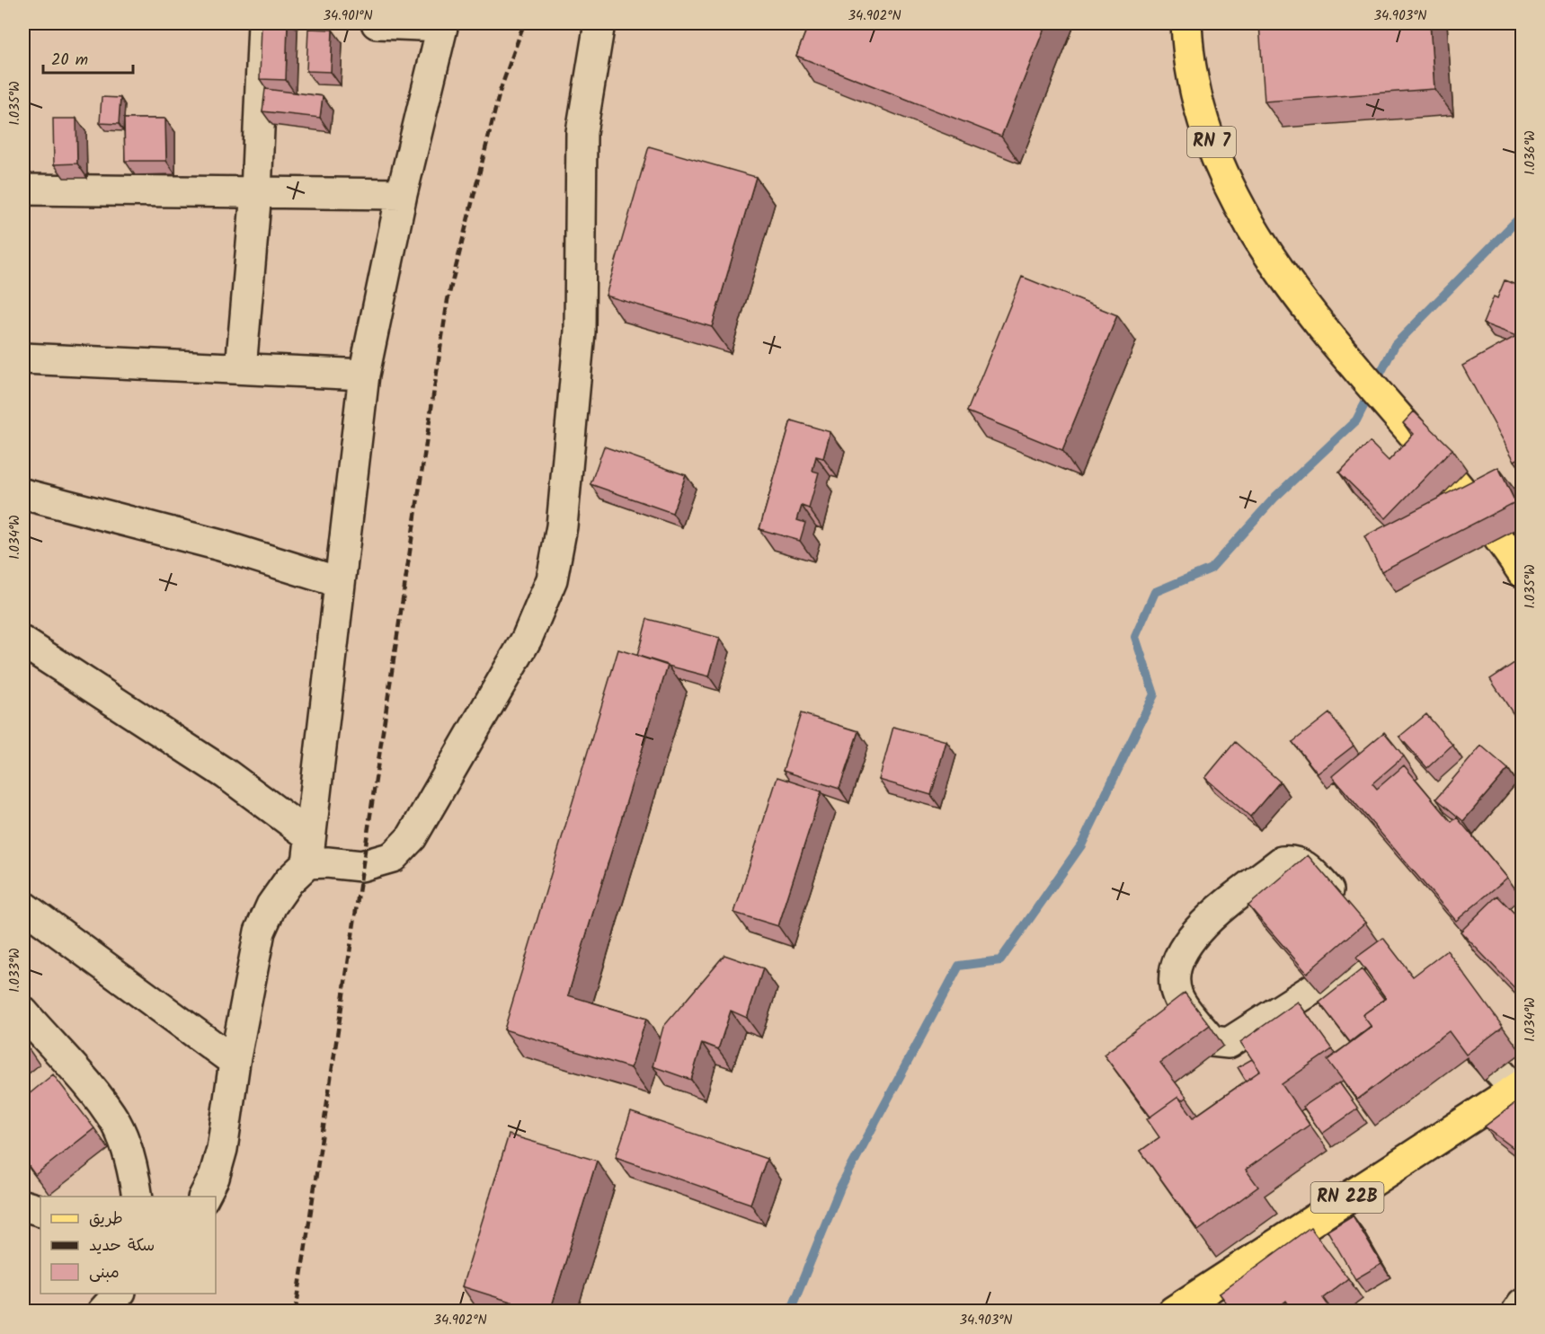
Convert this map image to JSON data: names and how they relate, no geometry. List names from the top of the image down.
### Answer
{
  "streets": {
    "main road": ["RN 7", "RN 22B"]
  },
  "legend": ["طريق", "سكة حديد", "مبنى"],
  "scale_bar": "20 m",
  "coordinates": [
    "34.901°N",
    "34.902°N",
    "34.903°N",
    "1.035°W",
    "1.036°W",
    "1.034°W",
    "1.033°W"
  ]
}
